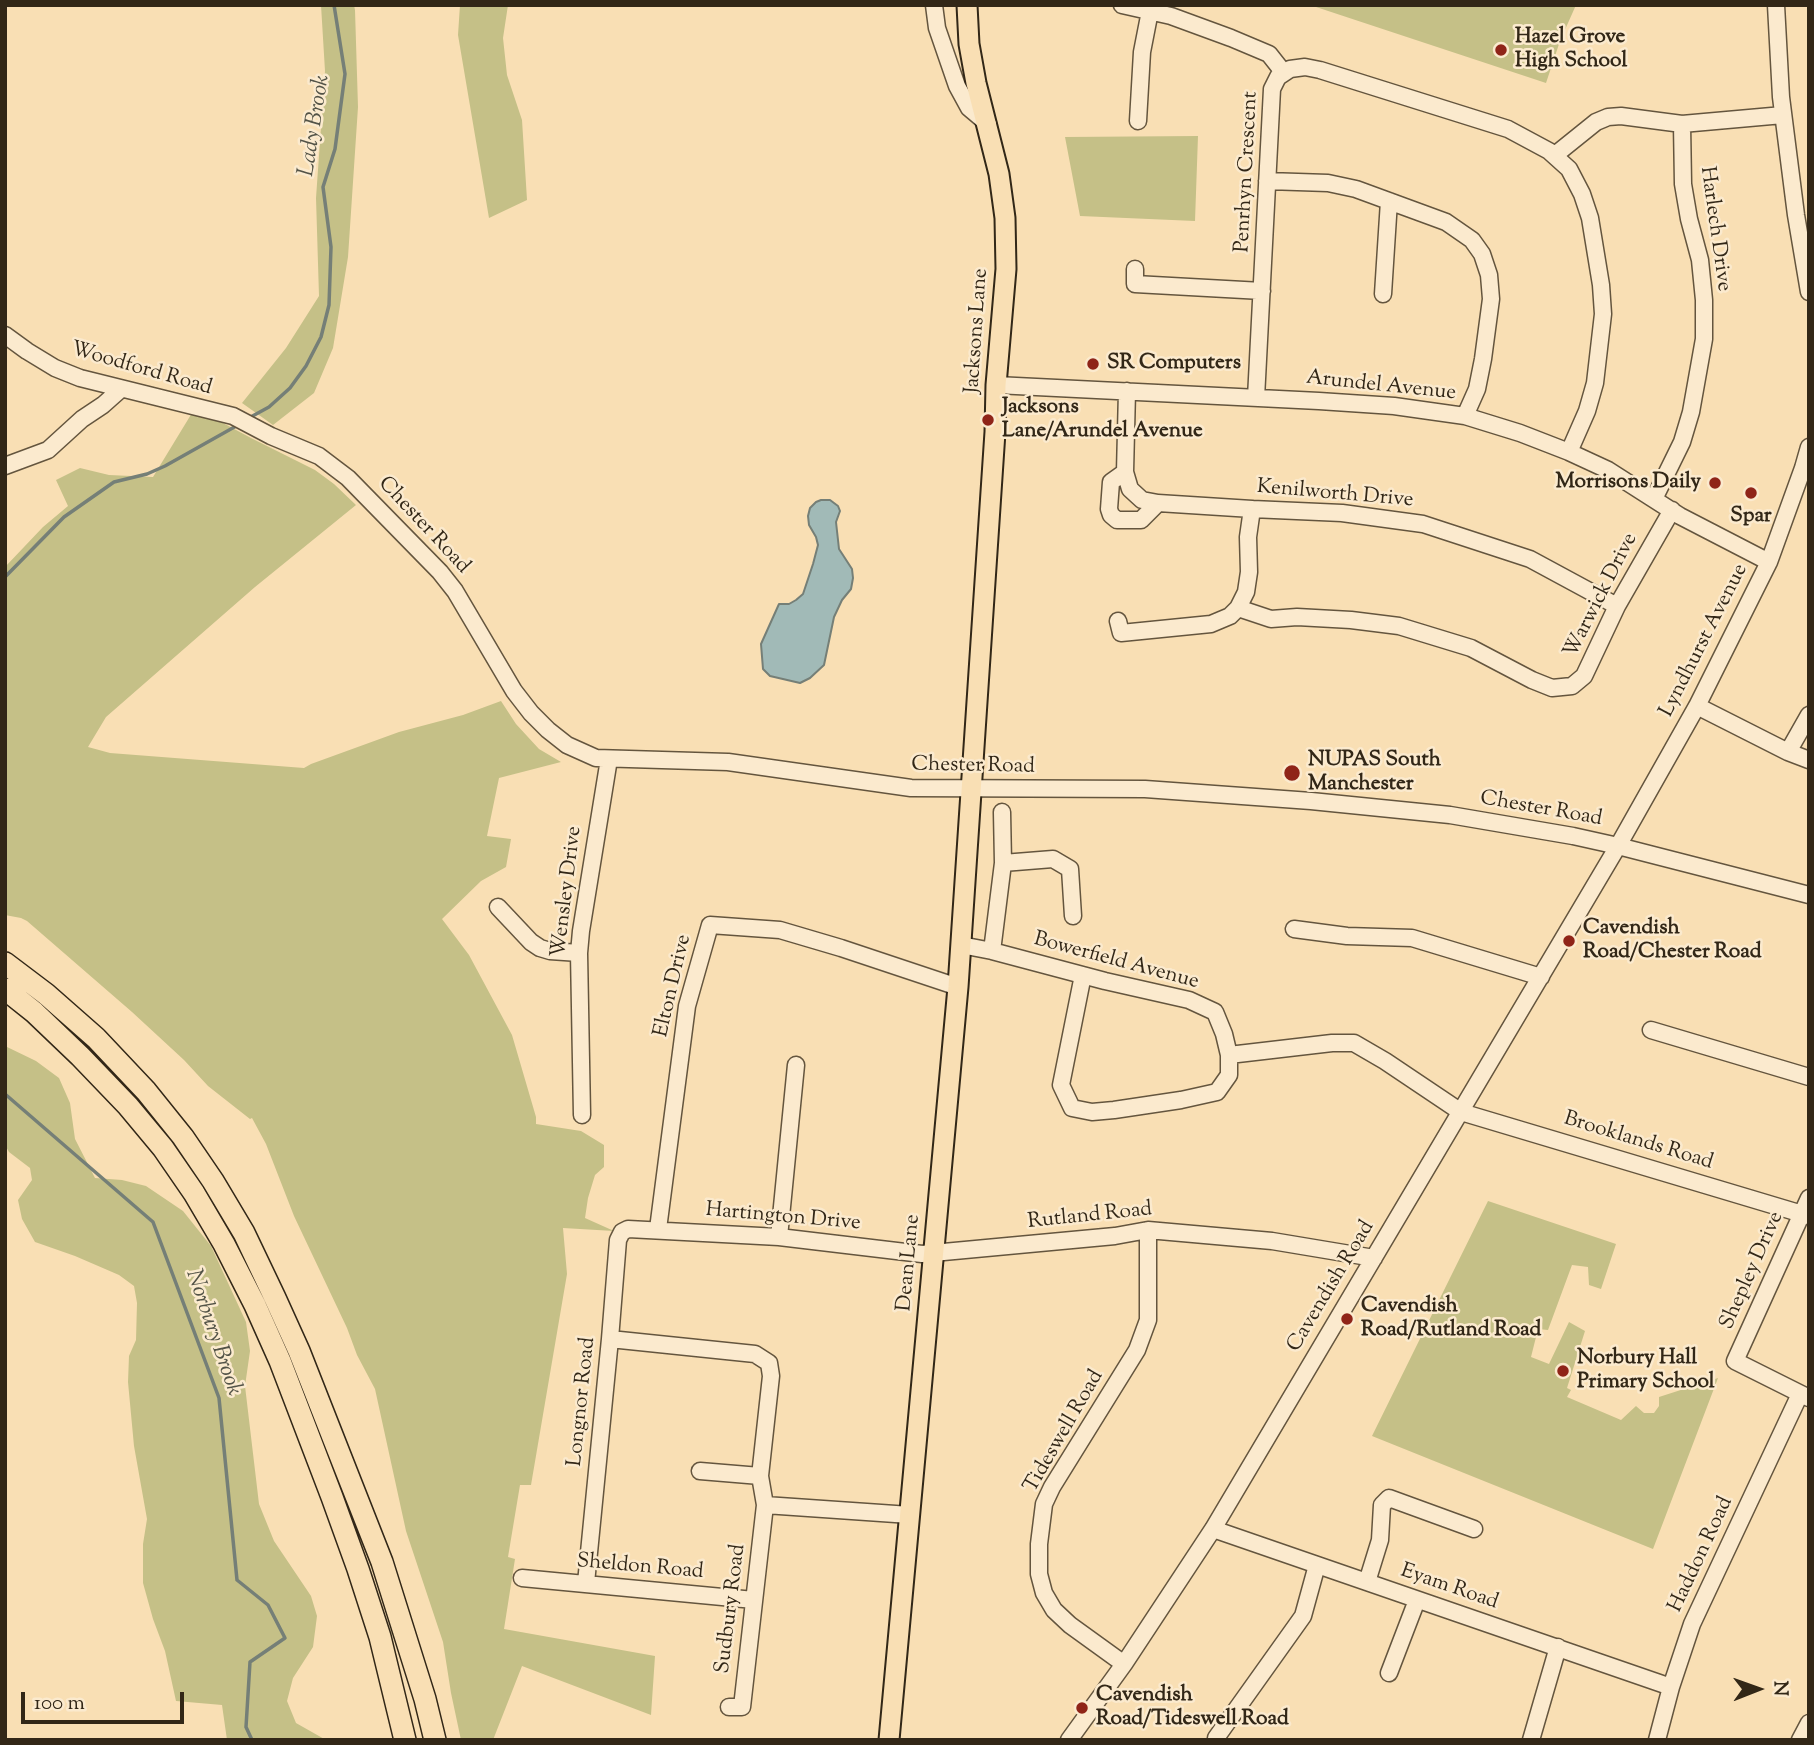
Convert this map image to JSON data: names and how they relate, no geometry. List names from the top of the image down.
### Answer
{
  "streets": {
    "main road": ["Jacksons Lane", "Dean Lane"],
    "street": [
      "Penrhyn Crescent",
      "Harlech Drive",
      "Woodford Road",
      "Arundel Avenue",
      "Kenilworth Drive",
      "Chester Road",
      "Warwick Drive",
      "Lyndhurst Avenue",
      "Wensley Drive",
      "Bowerfield Avenue",
      "Elton Drive",
      "Brooklands Road",
      "Rutland Road",
      "Hartington Drive",
      "Shepley Drive",
      "Cavendish Road",
      "Longnor Road",
      "Tideswell Road",
      "Haddon Road",
      "Sheldon Road",
      "Eyam Road",
      "Sudbury Road"
    ]
  },
  "crossings": [
    ["Penrhyn Crescent", "Arundel Avenue"],
    ["Harlech Drive", "Arundel Avenue"],
    ["Jacksons Lane", "Arundel Avenue"],
    ["Jacksons Lane", "Chester Road"],
    ["Jacksons Lane", "Dean Lane"],
    ["Woodford Road", "Chester Road"],
    ["Arundel Avenue", "Warwick Drive"],
    ["Arundel Avenue", "Lyndhurst Avenue"],
    ["Kenilworth Drive", "Warwick Drive"],
    ["Chester Road", "Lyndhurst Avenue"],
    ["Chester Road", "Wensley Drive"],
    ["Chester Road", "Dean Lane"],
    ["Chester Road", "Cavendish Road"],
    ["Lyndhurst Avenue", "Cavendish Road"],
    ["Bowerfield Avenue", "Dean Lane"],
    ["Elton Drive", "Hartington Drive"],
    ["Elton Drive", "Dean Lane"],
    ["Brooklands Road", "Shepley Drive"],
    ["Brooklands Road", "Cavendish Road"],
    ["Rutland Road", "Hartington Drive"],
    ["Rutland Road", "Dean Lane"],
    ["Rutland Road", "Cavendish Road"],
    ["Rutland Road", "Tideswell Road"],
    ["Hartington Drive", "Dean Lane"],
    ["Hartington Drive", "Longnor Road"],
    ["Shepley Drive", "Haddon Road"],
    ["Cavendish Road", "Tideswell Road"],
    ["Cavendish Road", "Eyam Road"],
    ["Longnor Road", "Sheldon Road"],
    ["Longnor Road", "Sudbury Road"],
    ["Haddon Road", "Eyam Road"],
    ["Sheldon Road", "Sudbury Road"]
  ],
  "water": ["Lady Brook", "Norbury Brook"],
  "places": [
    "Hazel Grove High School",
    "SR Computers",
    "Jacksons Lane/Arundel Avenue",
    "Morrisons Daily",
    "Spar",
    "NUPAS South Manchester",
    "Cavendish Road/Chester Road",
    "Cavendish Road/Rutland Road",
    "Norbury Hall Primary School",
    "Cavendish Road/Tideswell Road"
  ],
  "scale_bar": "100 m",
  "north": "right"
}
